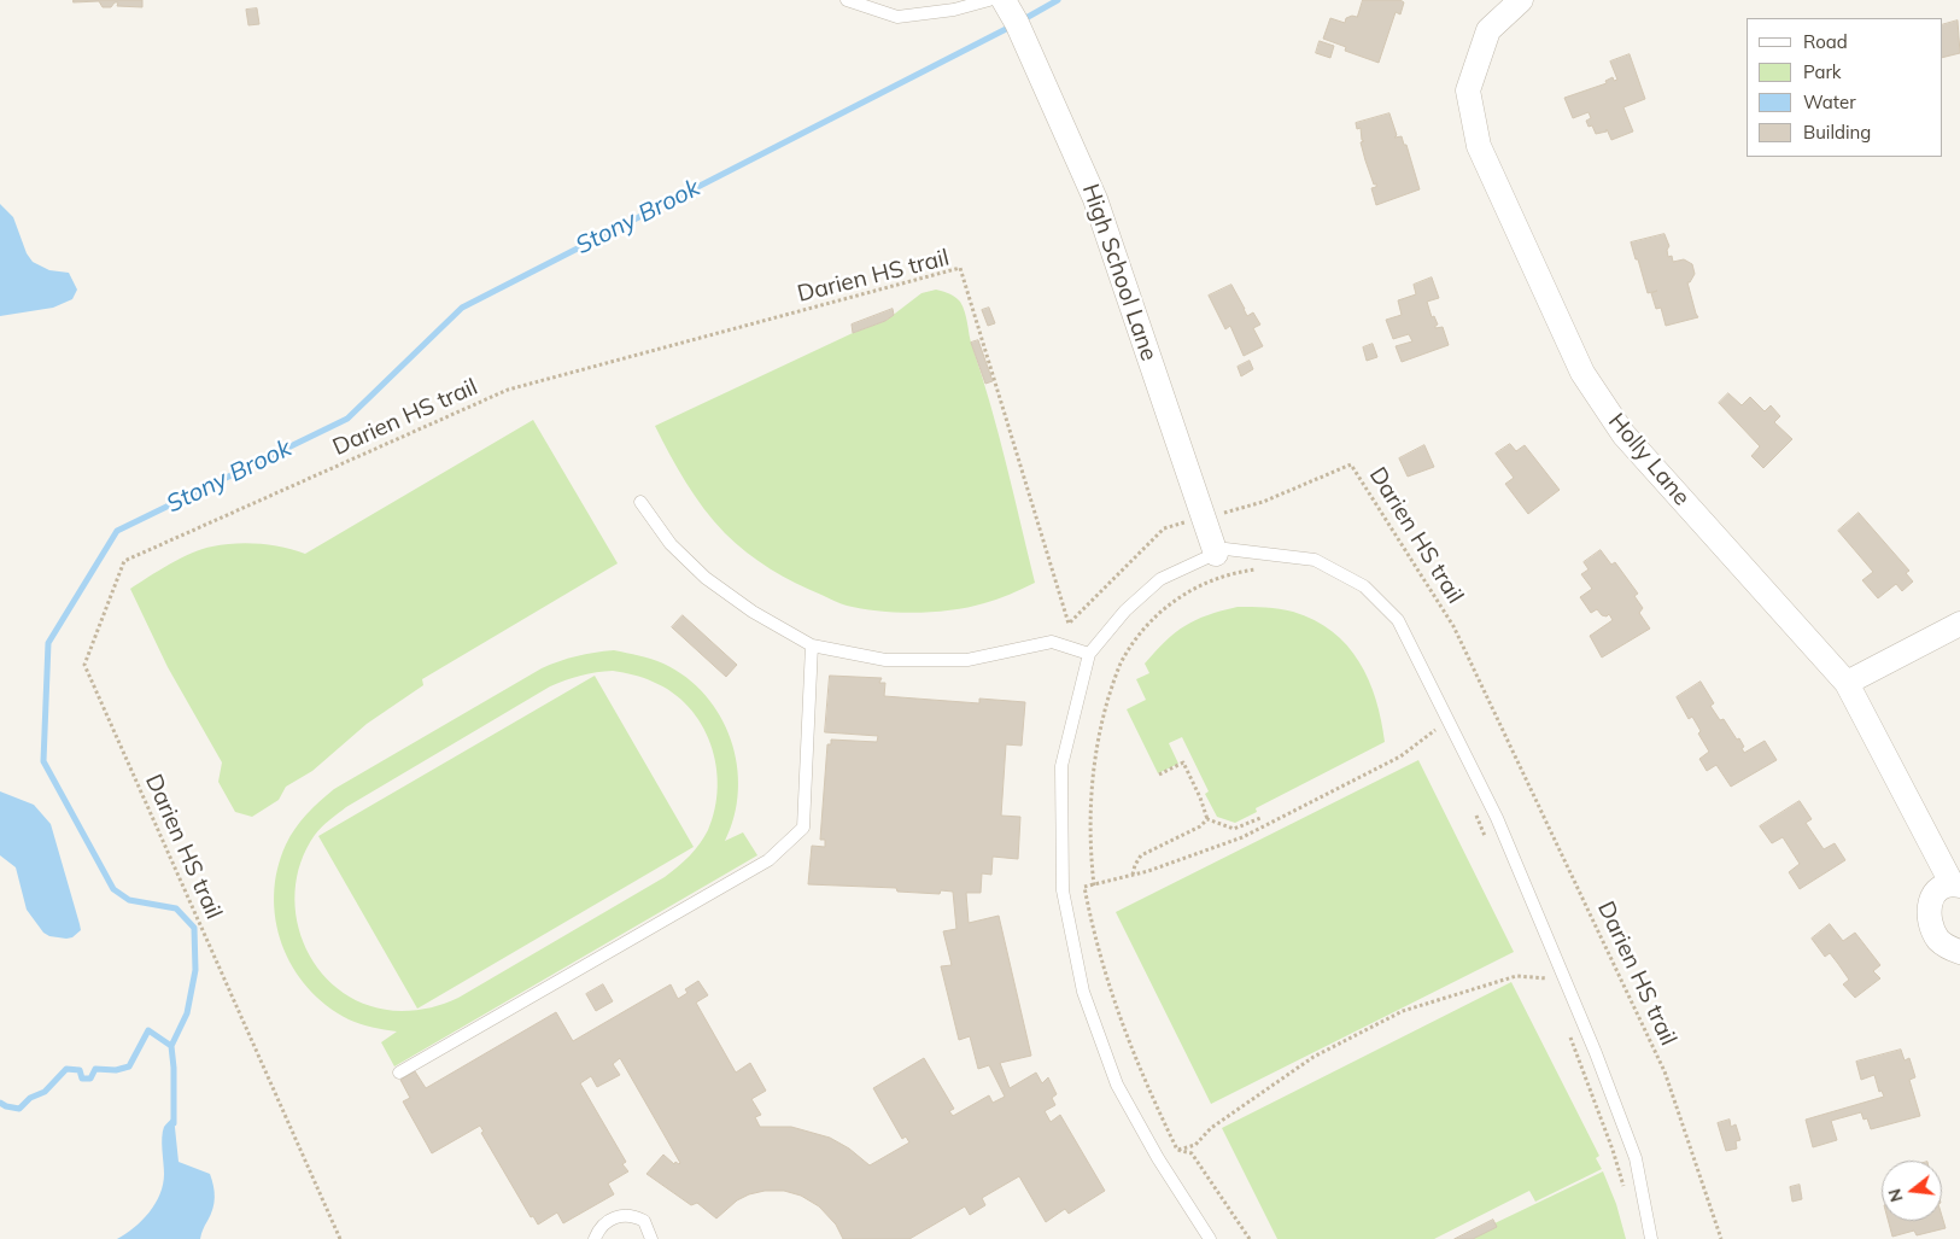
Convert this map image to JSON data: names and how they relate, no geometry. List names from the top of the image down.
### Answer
{
  "streets": {
    "street": ["High School Lane", "Holly Lane"],
    "path": ["Darien HS trail"]
  },
  "crossings": [
    ["High School Lane", "Darien HS trail"]
  ],
  "water": ["Stony Brook"],
  "legend": [
    "Road",
    "Park",
    "Water",
    "Building"
  ],
  "north": "left"
}
